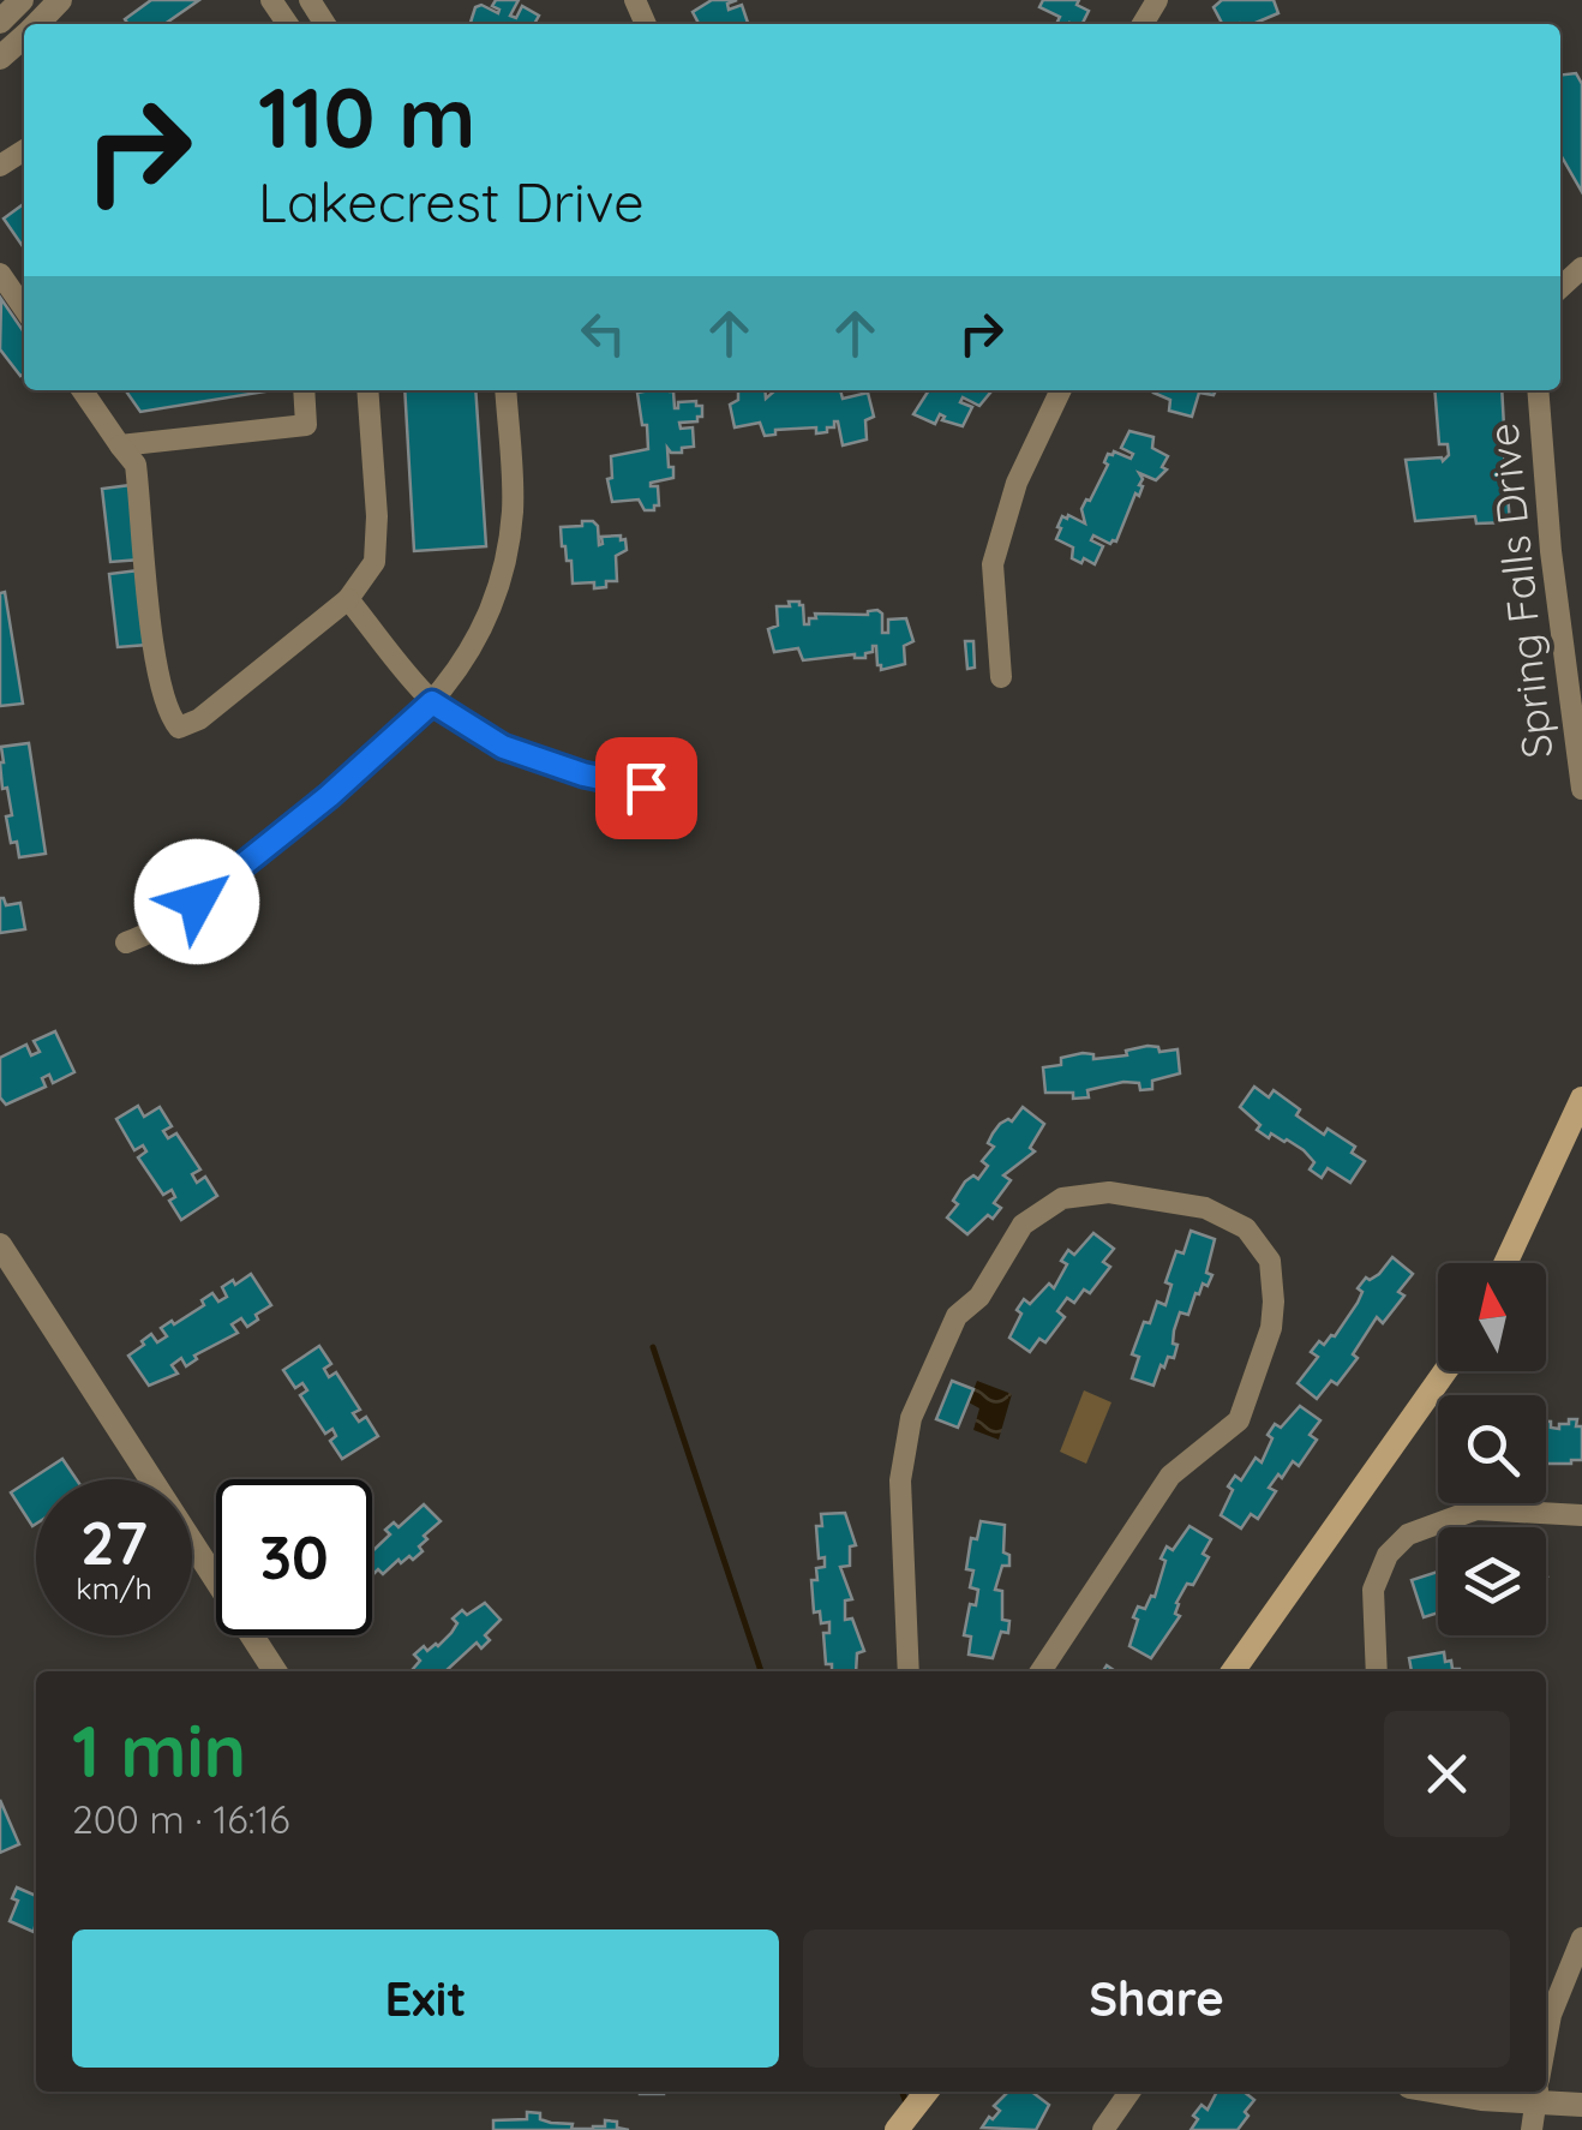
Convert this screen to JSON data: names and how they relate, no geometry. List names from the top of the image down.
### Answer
{
  "streets": {
    "street": ["Spring Falls Drive"]
  },
  "north": "top",
  "page": {
    "turn": ["110 m", "Lakecrest Drive"],
    "speed": "27 km/h",
    "limit": "30",
    "heading": ["1 min", "200 m · 16:16"],
    "buttons": ["Exit", "Share"]
  }
}
